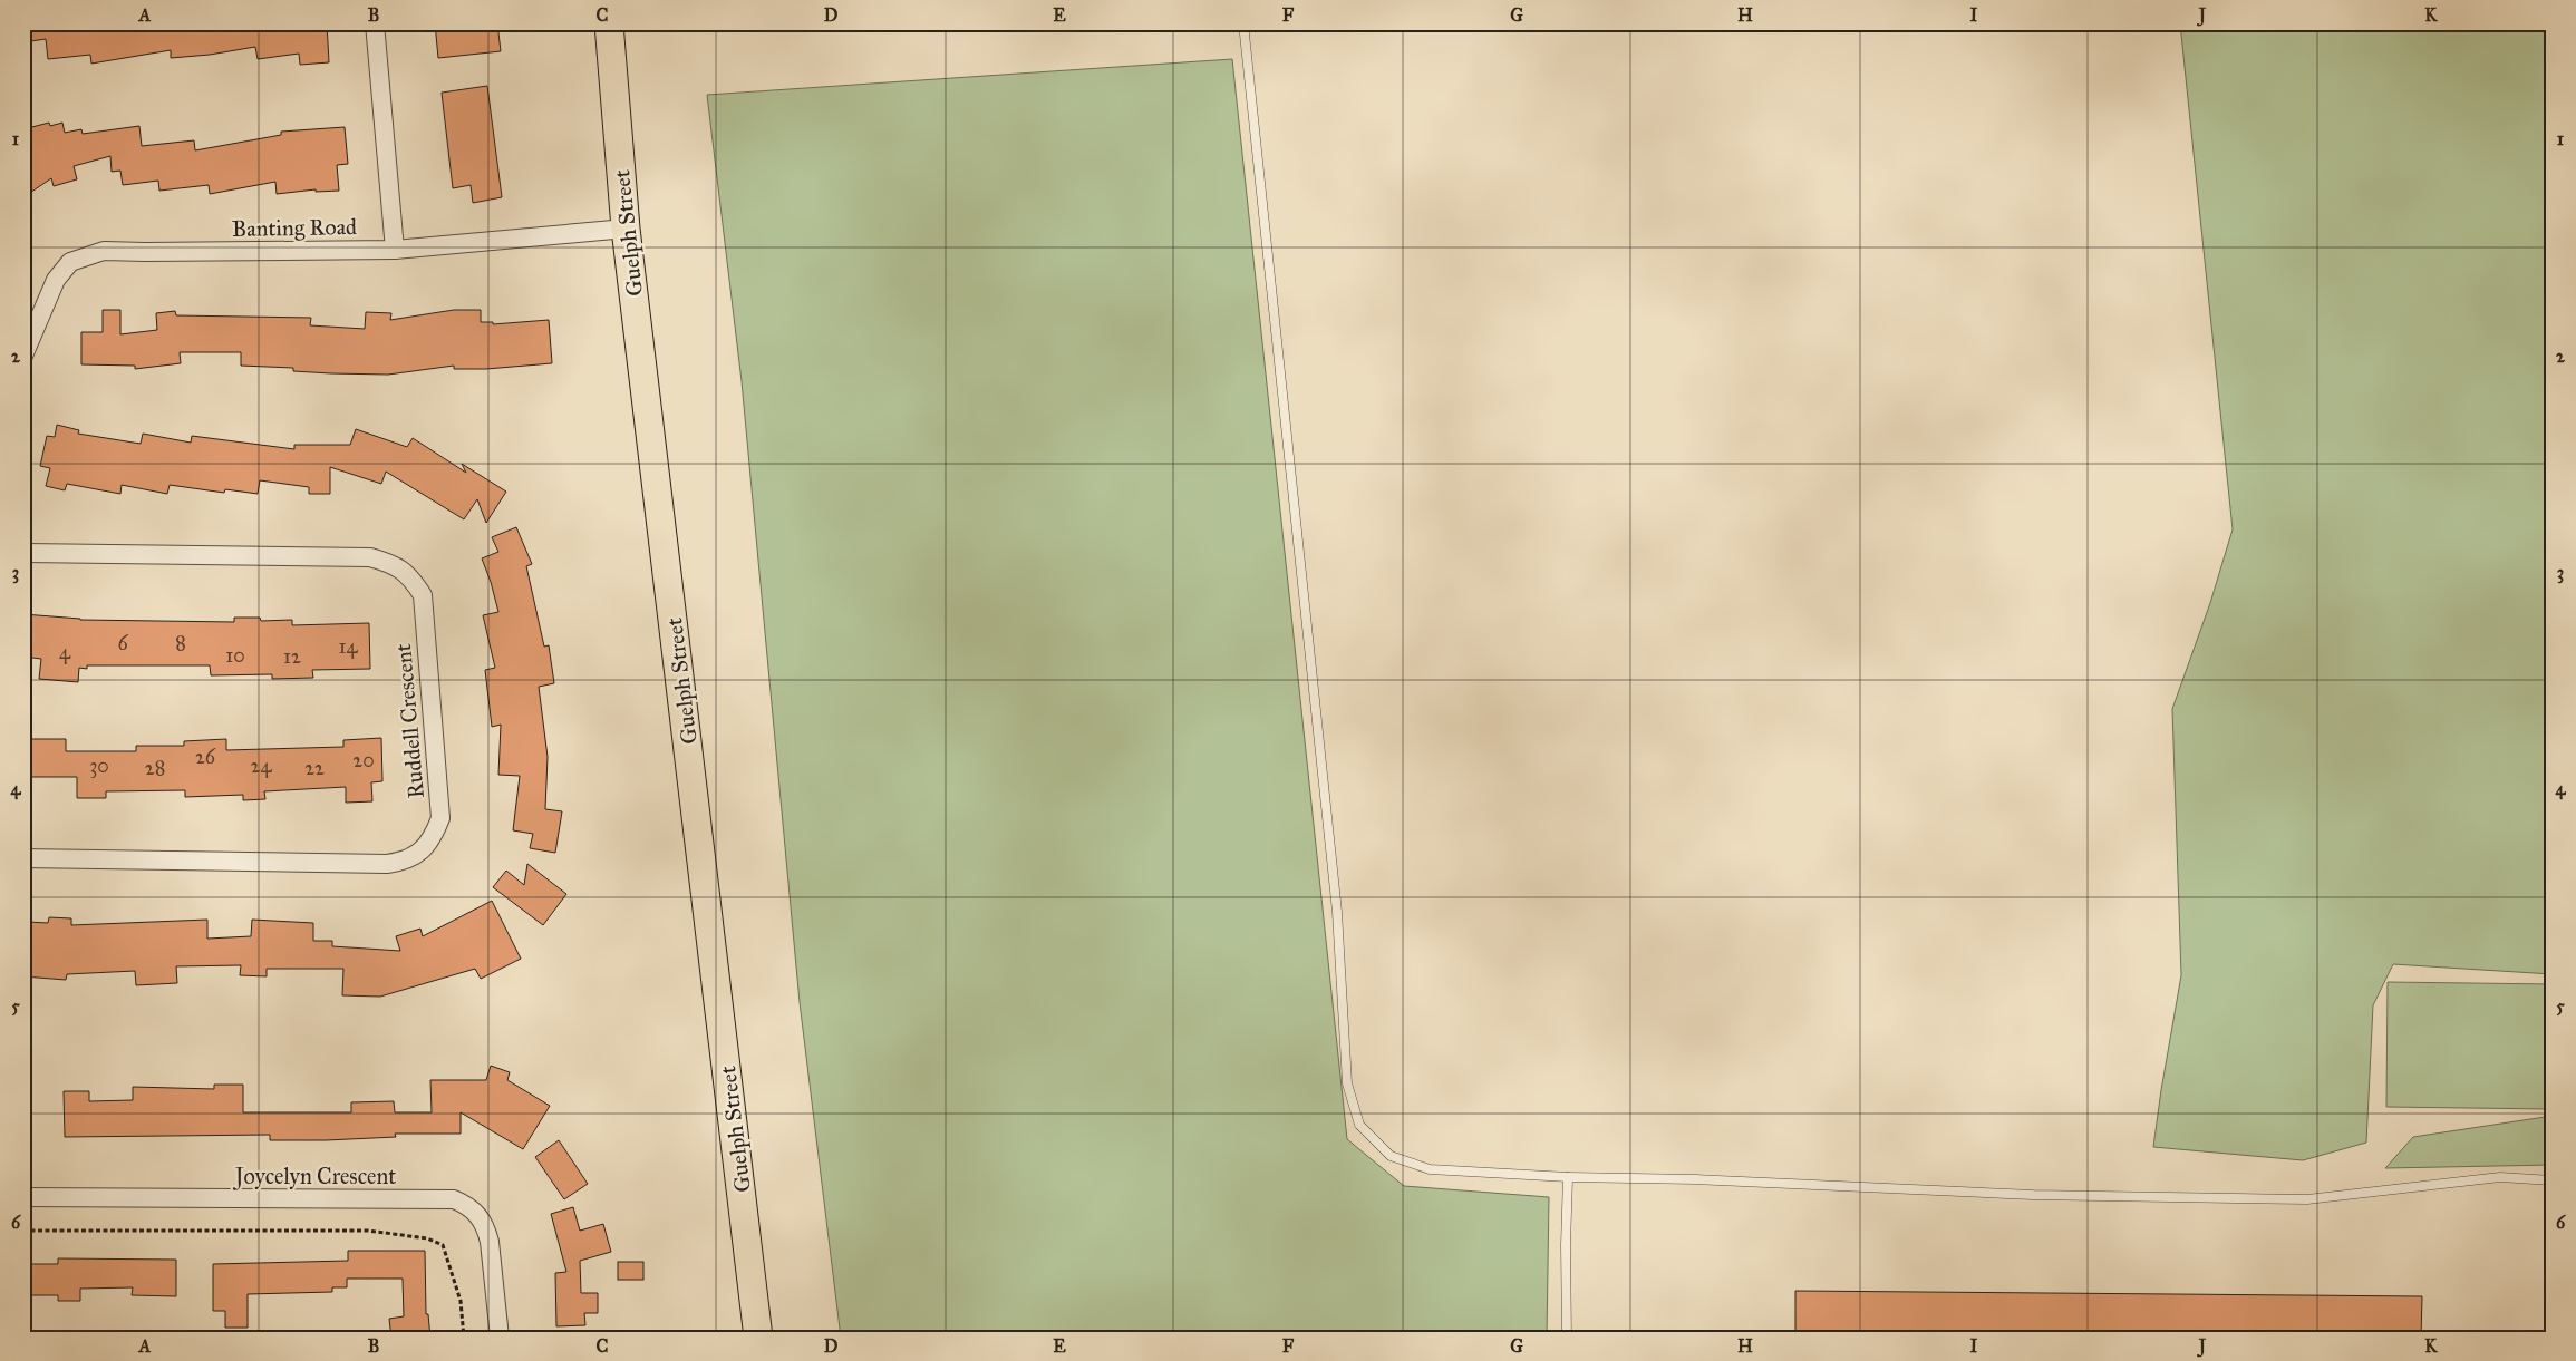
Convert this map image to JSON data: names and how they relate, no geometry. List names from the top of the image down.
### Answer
{
  "streets": {
    "main road": ["Guelph Street"],
    "street": ["Banting Road", "Ruddell Crescent", "Joycelyn Crescent"]
  },
  "crossings": [
    ["Banting Road", "Guelph Street"]
  ],
  "house_numbers": [
    "6",
    "8",
    "14",
    "4",
    "10",
    "12",
    "26",
    "20",
    "30",
    "24",
    "28",
    "22"
  ],
  "grid": {
    "columns": [
      "A",
      "B",
      "C",
      "D",
      "E",
      "F",
      "G",
      "H",
      "I",
      "J",
      "K"
    ],
    "rows": [
      "1",
      "2",
      "3",
      "4",
      "5",
      "6"
    ]
  }
}
